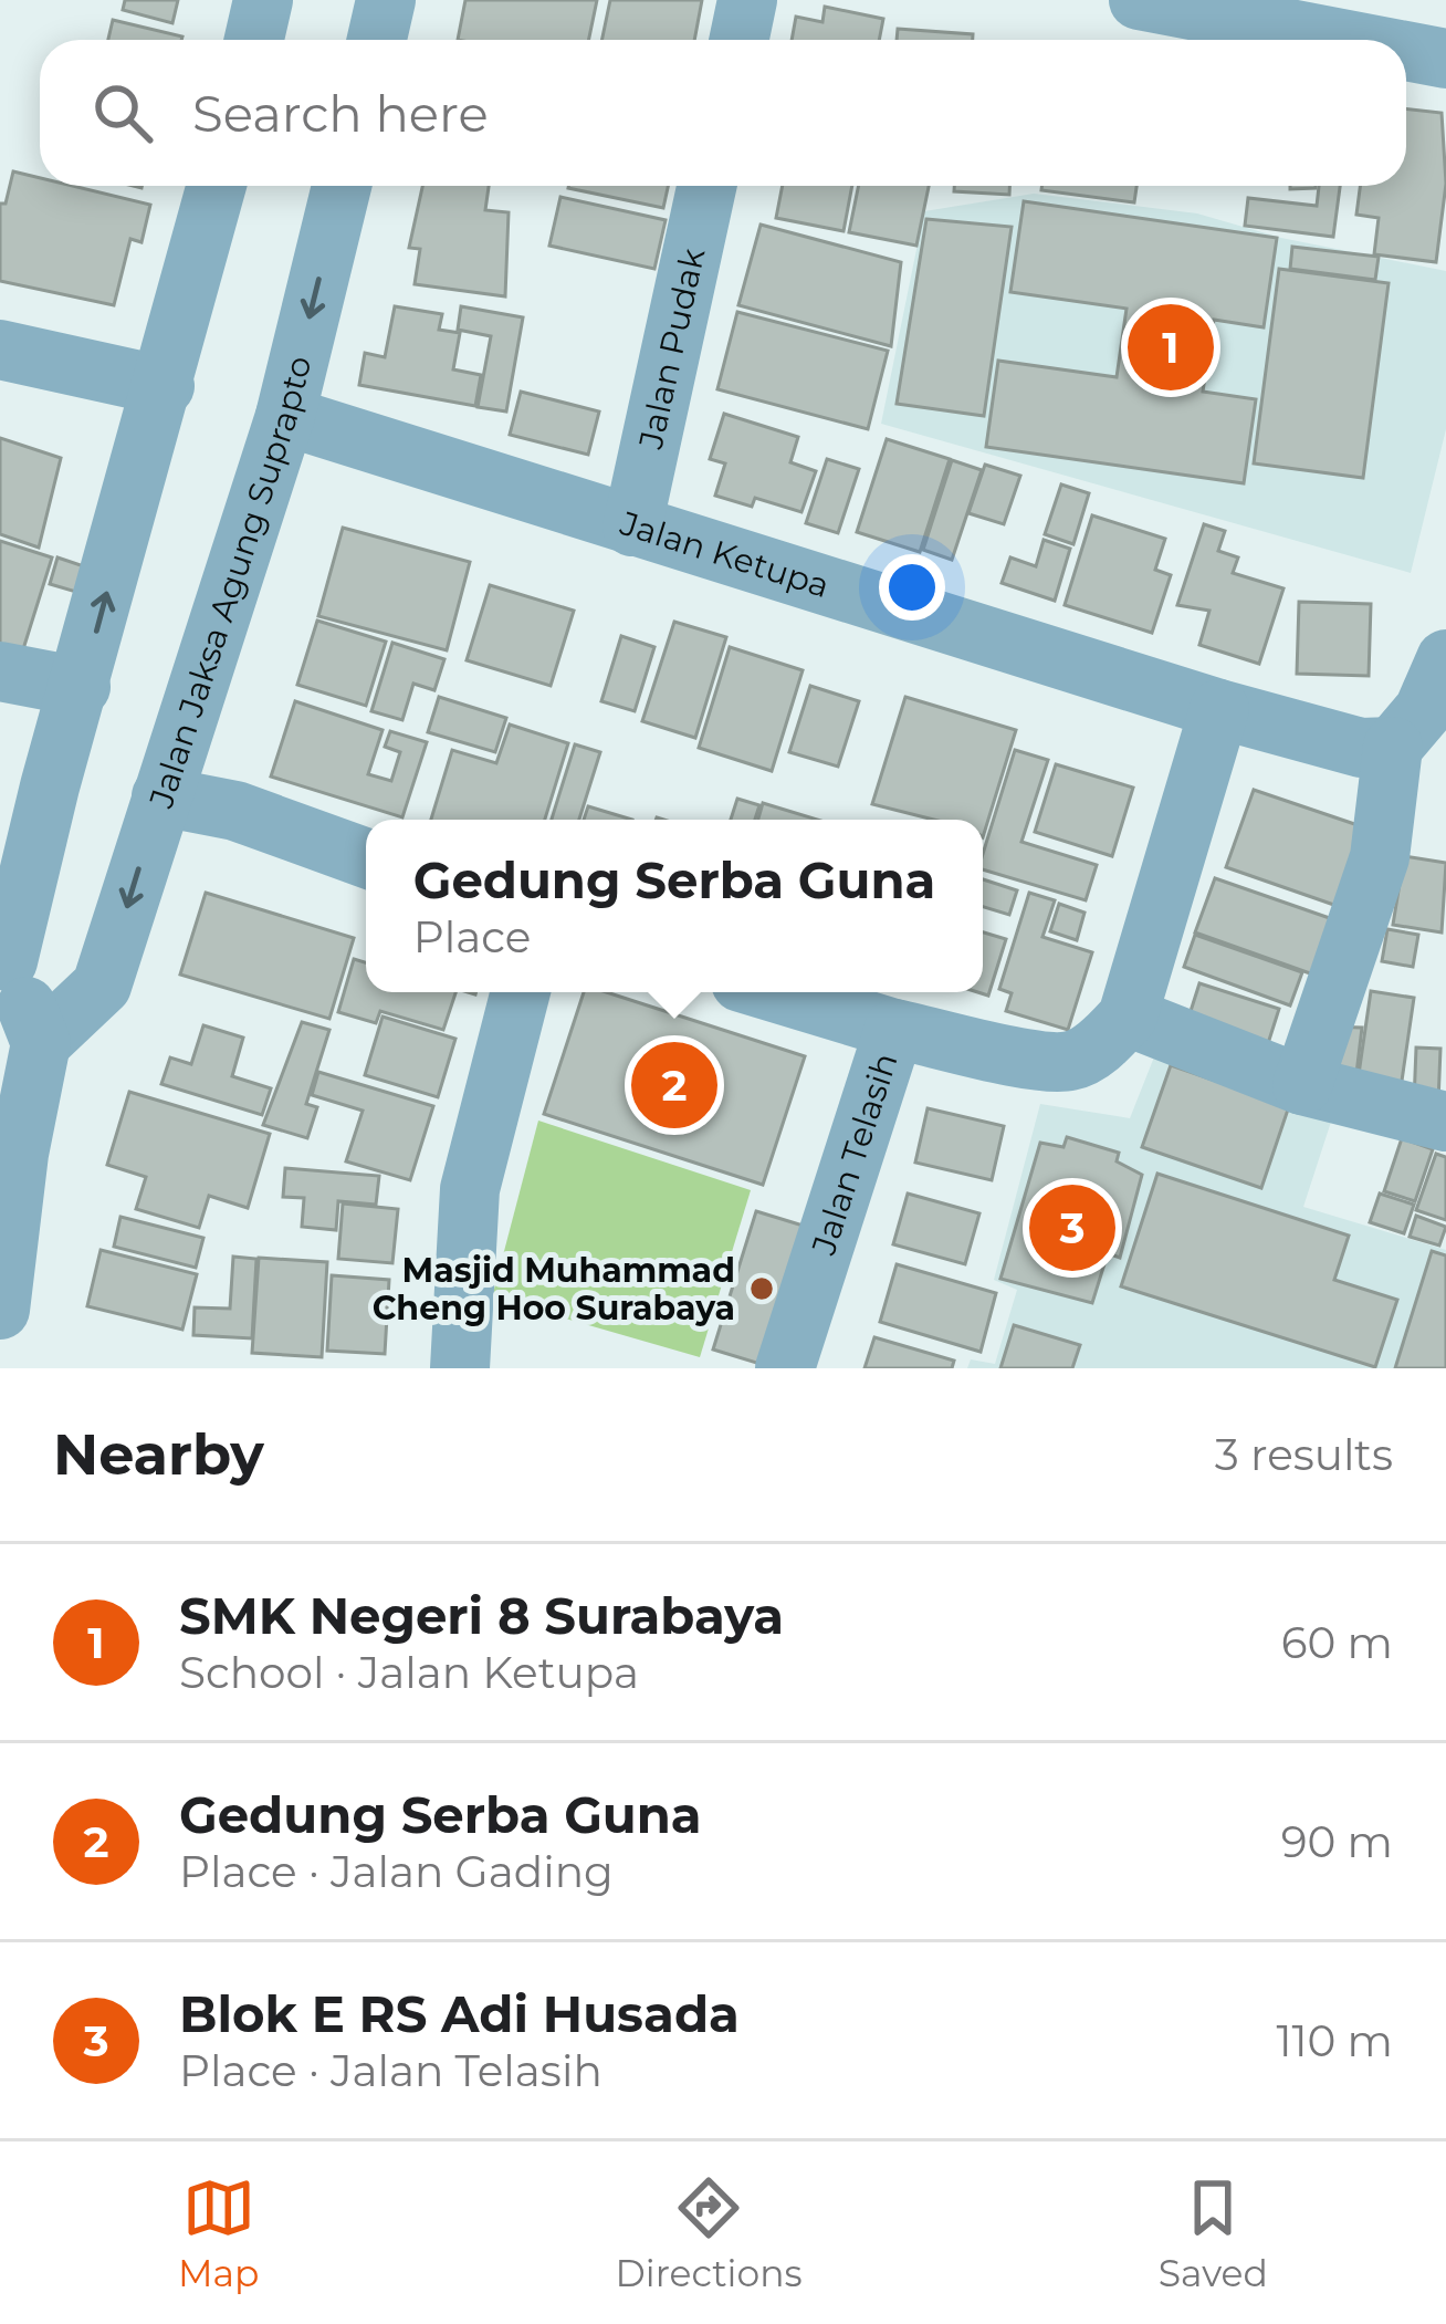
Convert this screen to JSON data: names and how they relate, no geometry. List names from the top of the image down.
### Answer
{
  "streets": {
    "street": [
      "Jalan Pudak",
      "Jalan Ketupa",
      "Jalan Jaksa Agung Suprapto",
      "Jalan Telasih"
    ]
  },
  "crossings": [
    ["Jalan Pudak", "Jalan Ketupa"],
    ["Jalan Ketupa", "Jalan Jaksa Agung Suprapto"]
  ],
  "places": ["Masjid Muhammad Cheng Hoo Surabaya"],
  "page": {
    "search": "Search here",
    "pins": ["1", "2", "3"],
    "popup": ["Gedung Serba Guna", "Place"],
    "heading": ["Nearby", "3 results"],
    "list": [
      {
        "mark": "1",
        "name": "SMK Negeri 8 Surabaya",
        "note": "School · Jalan Ketupa",
        "value": "60 m"
      },
      {
        "mark": "2",
        "name": "Gedung Serba Guna",
        "note": "Place · Jalan Gading",
        "value": "90 m"
      },
      {
        "mark": "3",
        "name": "Blok E RS Adi Husada",
        "note": "Place · Jalan Telasih",
        "value": "110 m"
      }
    ],
    "nav": ["Map", "Directions", "Saved"]
  }
}
